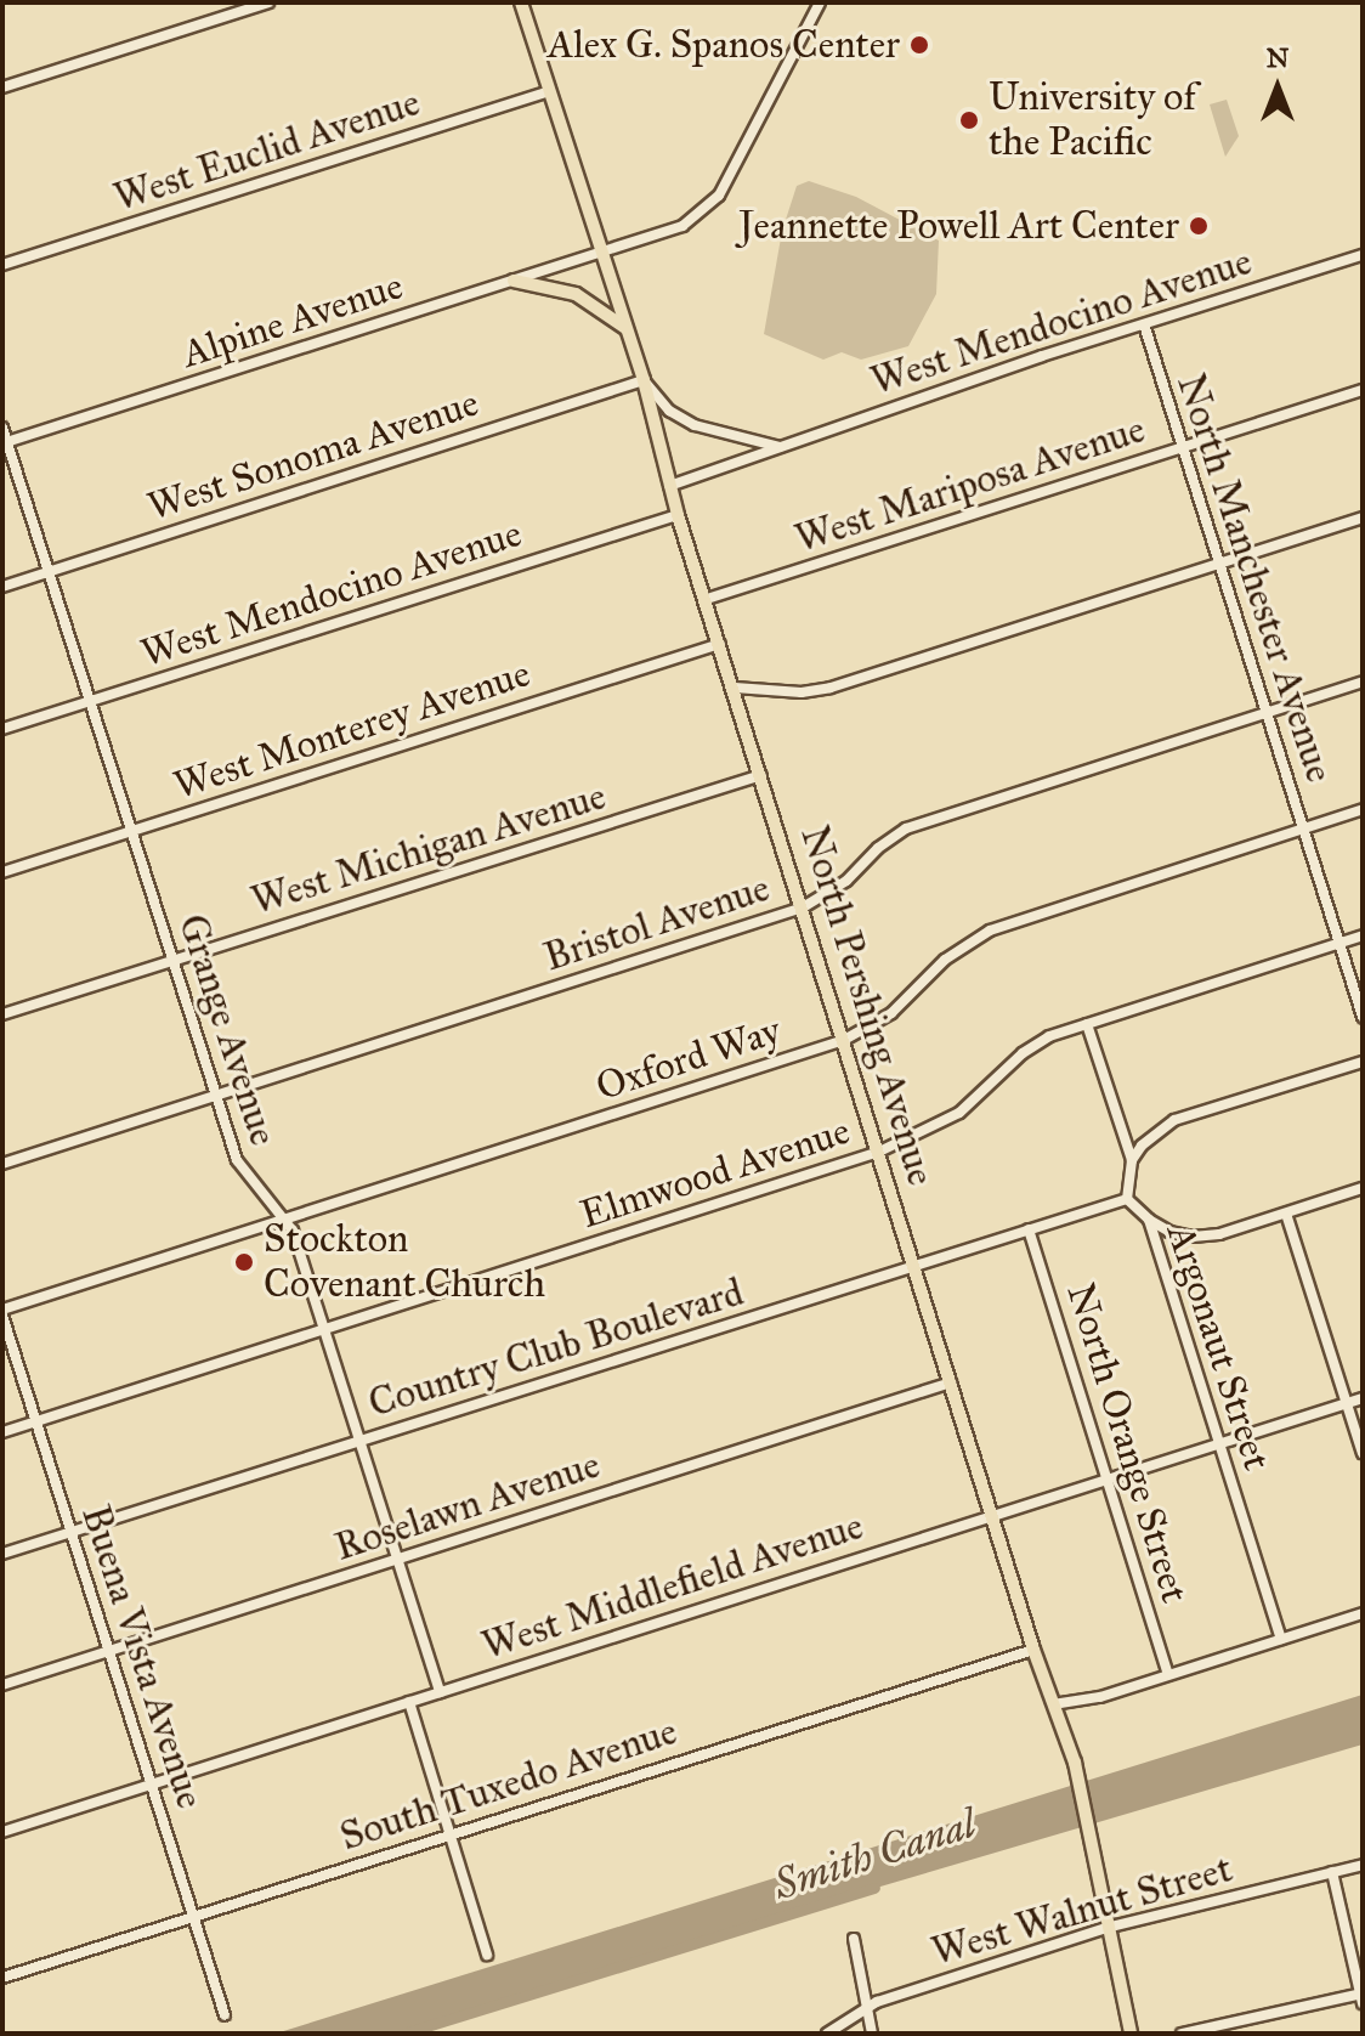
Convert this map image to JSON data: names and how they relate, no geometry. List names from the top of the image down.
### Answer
{
  "streets": {
    "main road": ["North Pershing Avenue"],
    "street": [
      "West Euclid Avenue",
      "Alpine Avenue",
      "West Mendocino Avenue",
      "West Sonoma Avenue",
      "West Mariposa Avenue",
      "North Manchester Avenue",
      "West Monterey Avenue",
      "West Michigan Avenue",
      "Bristol Avenue",
      "Grange Avenue",
      "Oxford Way",
      "Elmwood Avenue",
      "Argonaut Street",
      "Country Club Boulevard",
      "North Orange Street",
      "Roselawn Avenue",
      "West Middlefield Avenue",
      "Buena Vista Avenue",
      "South Tuxedo Avenue",
      "West Walnut Street"
    ]
  },
  "crossings": [
    ["West Euclid Avenue", "North Pershing Avenue"],
    ["Alpine Avenue", "North Pershing Avenue"],
    ["Alpine Avenue", "Grange Avenue"],
    ["West Mendocino Avenue", "North Manchester Avenue"],
    ["West Mendocino Avenue", "North Pershing Avenue"],
    ["West Mendocino Avenue", "Grange Avenue"],
    ["West Sonoma Avenue", "North Pershing Avenue"],
    ["West Sonoma Avenue", "Grange Avenue"],
    ["West Mariposa Avenue", "North Manchester Avenue"],
    ["West Mariposa Avenue", "North Pershing Avenue"],
    ["North Manchester Avenue", "Bristol Avenue"],
    ["North Manchester Avenue", "Oxford Way"],
    ["North Manchester Avenue", "Elmwood Avenue"],
    ["West Monterey Avenue", "North Pershing Avenue"],
    ["West Monterey Avenue", "Grange Avenue"],
    ["West Michigan Avenue", "North Pershing Avenue"],
    ["West Michigan Avenue", "Grange Avenue"],
    ["Bristol Avenue", "North Pershing Avenue"],
    ["Bristol Avenue", "Grange Avenue"],
    ["North Pershing Avenue", "Oxford Way"],
    ["North Pershing Avenue", "Elmwood Avenue"],
    ["North Pershing Avenue", "Country Club Boulevard"],
    ["North Pershing Avenue", "Roselawn Avenue"],
    ["North Pershing Avenue", "West Middlefield Avenue"],
    ["North Pershing Avenue", "South Tuxedo Avenue"],
    ["North Pershing Avenue", "West Walnut Street"],
    ["Grange Avenue", "Oxford Way"],
    ["Grange Avenue", "Elmwood Avenue"],
    ["Grange Avenue", "Country Club Boulevard"],
    ["Grange Avenue", "Roselawn Avenue"],
    ["Grange Avenue", "West Middlefield Avenue"],
    ["Oxford Way", "Buena Vista Avenue"],
    ["Elmwood Avenue", "Argonaut Street"],
    ["Elmwood Avenue", "Buena Vista Avenue"],
    ["Argonaut Street", "Country Club Boulevard"],
    ["Argonaut Street", "West Middlefield Avenue"],
    ["Country Club Boulevard", "North Orange Street"],
    ["Country Club Boulevard", "Buena Vista Avenue"],
    ["North Orange Street", "West Middlefield Avenue"],
    ["Roselawn Avenue", "Buena Vista Avenue"],
    ["West Middlefield Avenue", "Buena Vista Avenue"],
    ["Buena Vista Avenue", "South Tuxedo Avenue"]
  ],
  "water": ["Smith Canal"],
  "places": [
    "Alex G. Spanos Center",
    "University of the Pacific",
    "Jeannette Powell Art Center",
    "Stockton Covenant Church"
  ],
  "north": "top"
}
